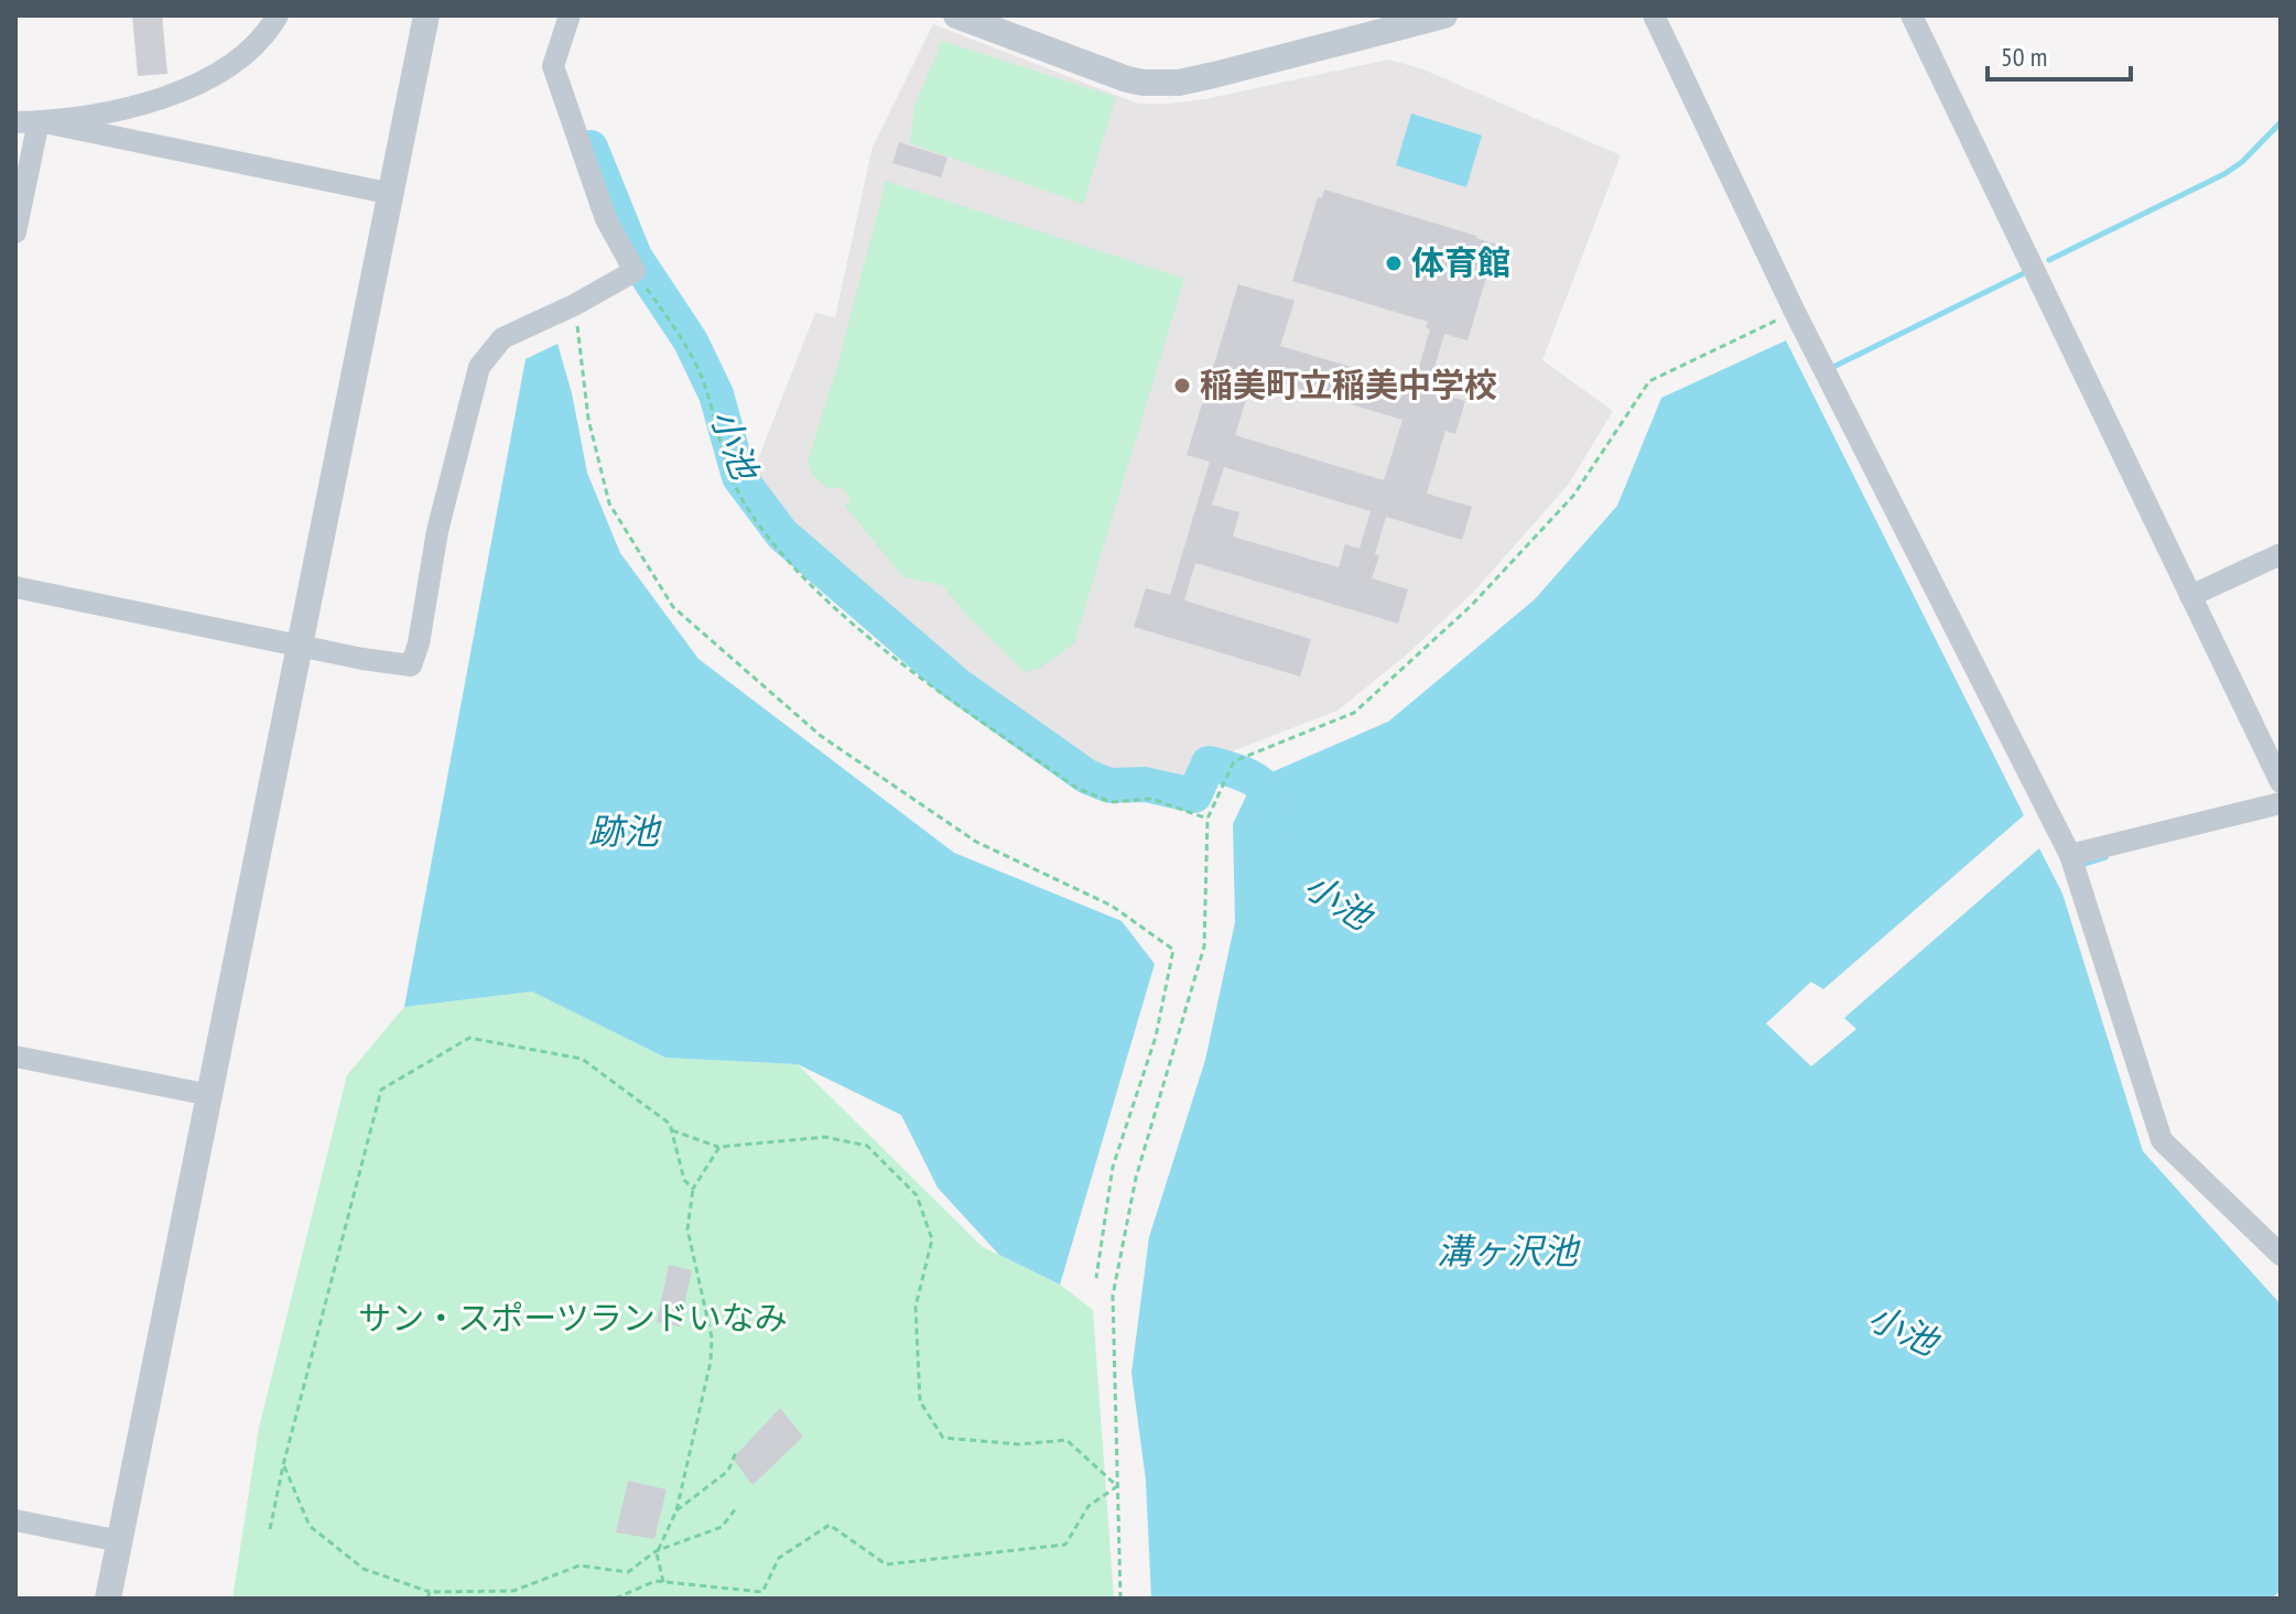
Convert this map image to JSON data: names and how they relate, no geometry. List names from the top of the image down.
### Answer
{
  "water": ["小池", "跡池", "溝ヶ沢池"],
  "parks": ["サン・スポーツランドいなみ"],
  "places": ["体育館", "稲美町立稲美中学校"],
  "scale_bar": "50 m"
}
